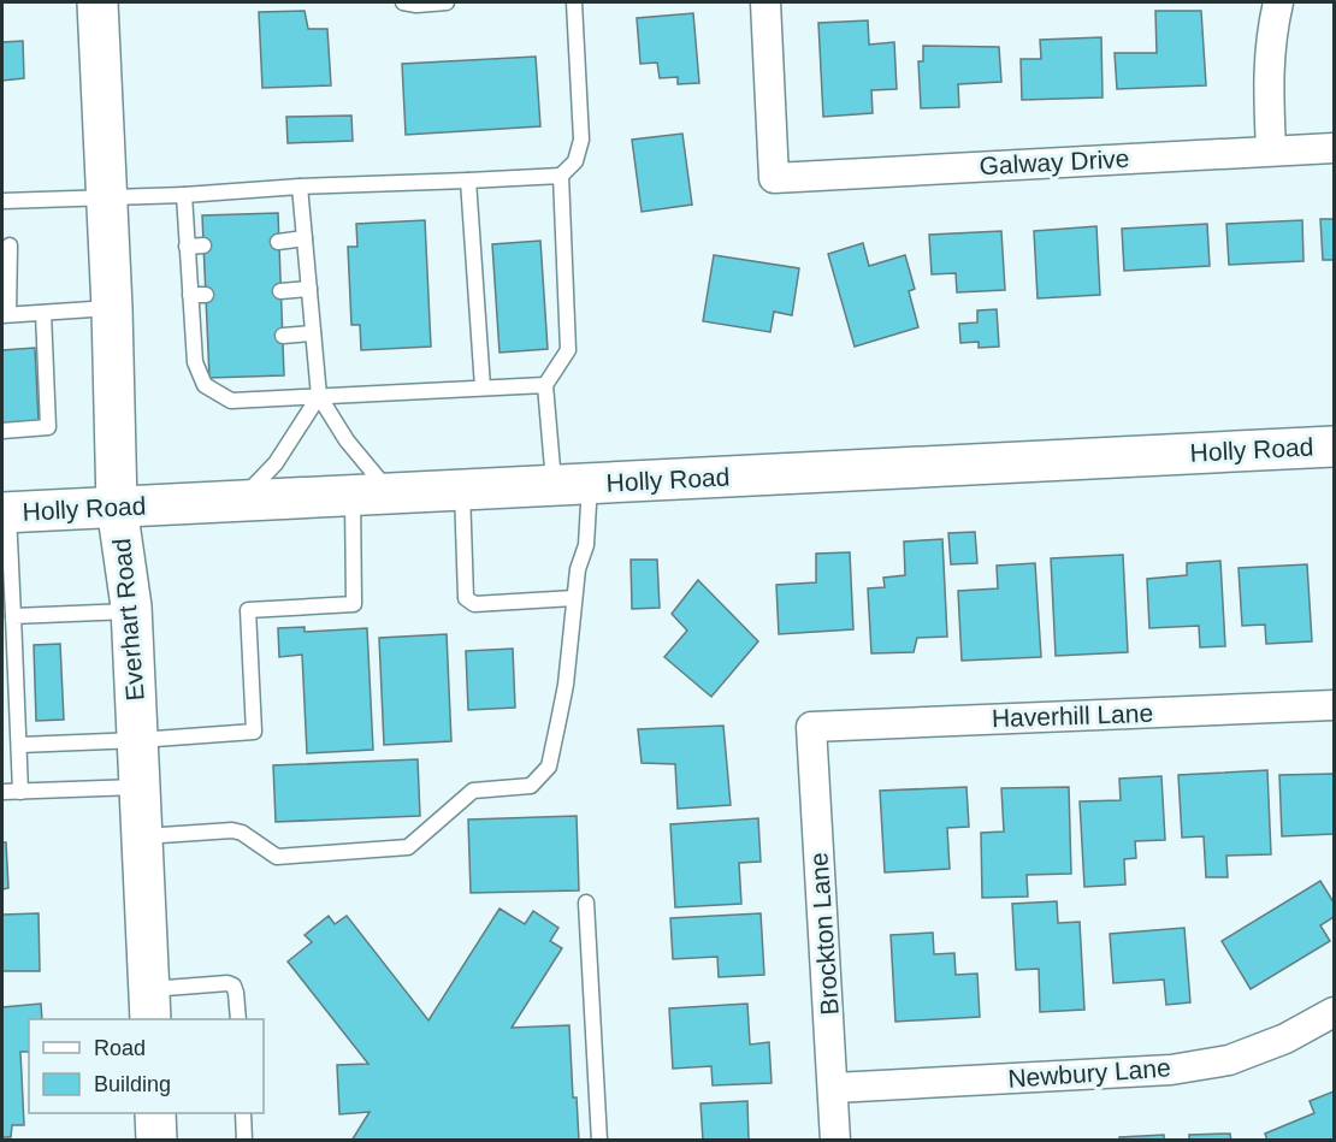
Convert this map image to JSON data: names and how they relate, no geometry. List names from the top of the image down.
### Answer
{
  "streets": {
    "main road": ["Holly Road", "Everhart Road"],
    "street": [
      "Galway Drive",
      "Haverhill Lane",
      "Brockton Lane",
      "Newbury Lane"
    ]
  },
  "crossings": [
    ["Holly Road", "Everhart Road"],
    ["Haverhill Lane", "Brockton Lane"],
    ["Brockton Lane", "Newbury Lane"]
  ],
  "legend": ["Road", "Building"]
}
